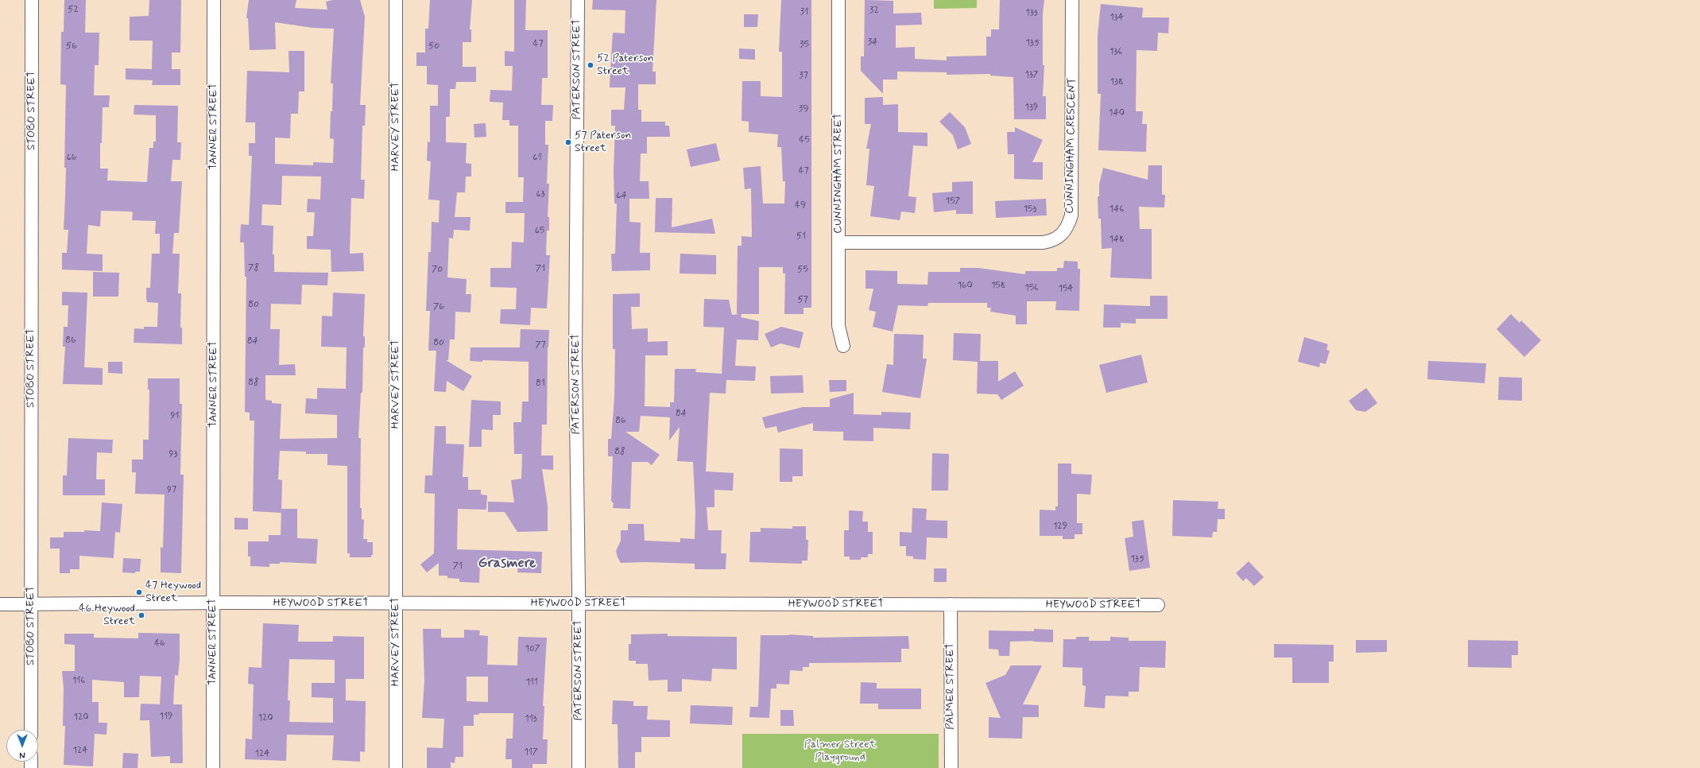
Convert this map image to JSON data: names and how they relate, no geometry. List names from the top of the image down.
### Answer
{
  "streets": {
    "street": [
      "PATERSON STREET",
      "STOBO STREET",
      "TANNER STREET",
      "HARVEY STREET",
      "CUNNINGHAM CRESCENT",
      "CUNNINGHAM STREET",
      "HEYWOOD STREET",
      "PALMER STREET"
    ]
  },
  "crossings": [
    ["PATERSON STREET", "HEYWOOD STREET"],
    ["STOBO STREET", "HEYWOOD STREET"],
    ["TANNER STREET", "HEYWOOD STREET"],
    ["HARVEY STREET", "HEYWOOD STREET"],
    ["CUNNINGHAM CRESCENT", "CUNNINGHAM STREET"],
    ["HEYWOOD STREET", "PALMER STREET"]
  ],
  "districts": ["Grasmere"],
  "parks": ["Palmer Street Playground"],
  "places": [
    "52 Paterson Street",
    "57 Paterson Street",
    "47 Heywood Street",
    "46 Heywood Street"
  ],
  "house_numbers": [
    "52",
    "32",
    "31",
    "133",
    "134",
    "34",
    "135",
    "47",
    "35",
    "56",
    "50",
    "136",
    "137",
    "37",
    "138",
    "139",
    "39",
    "140",
    "45",
    "66",
    "61",
    "47",
    "63",
    "64",
    "157",
    "49",
    "153",
    "146",
    "65",
    "51",
    "148",
    "78",
    "71",
    "70",
    "55",
    "160",
    "158",
    "156",
    "154",
    "57",
    "80",
    "76",
    "86",
    "84",
    "80",
    "77",
    "88",
    "81",
    "84",
    "91",
    "86",
    "88",
    "93",
    "97",
    "129",
    "135",
    "71",
    "46",
    "107",
    "116",
    "111",
    "119",
    "120",
    "120",
    "113",
    "124",
    "117",
    "124"
  ],
  "north": "bottom"
}
